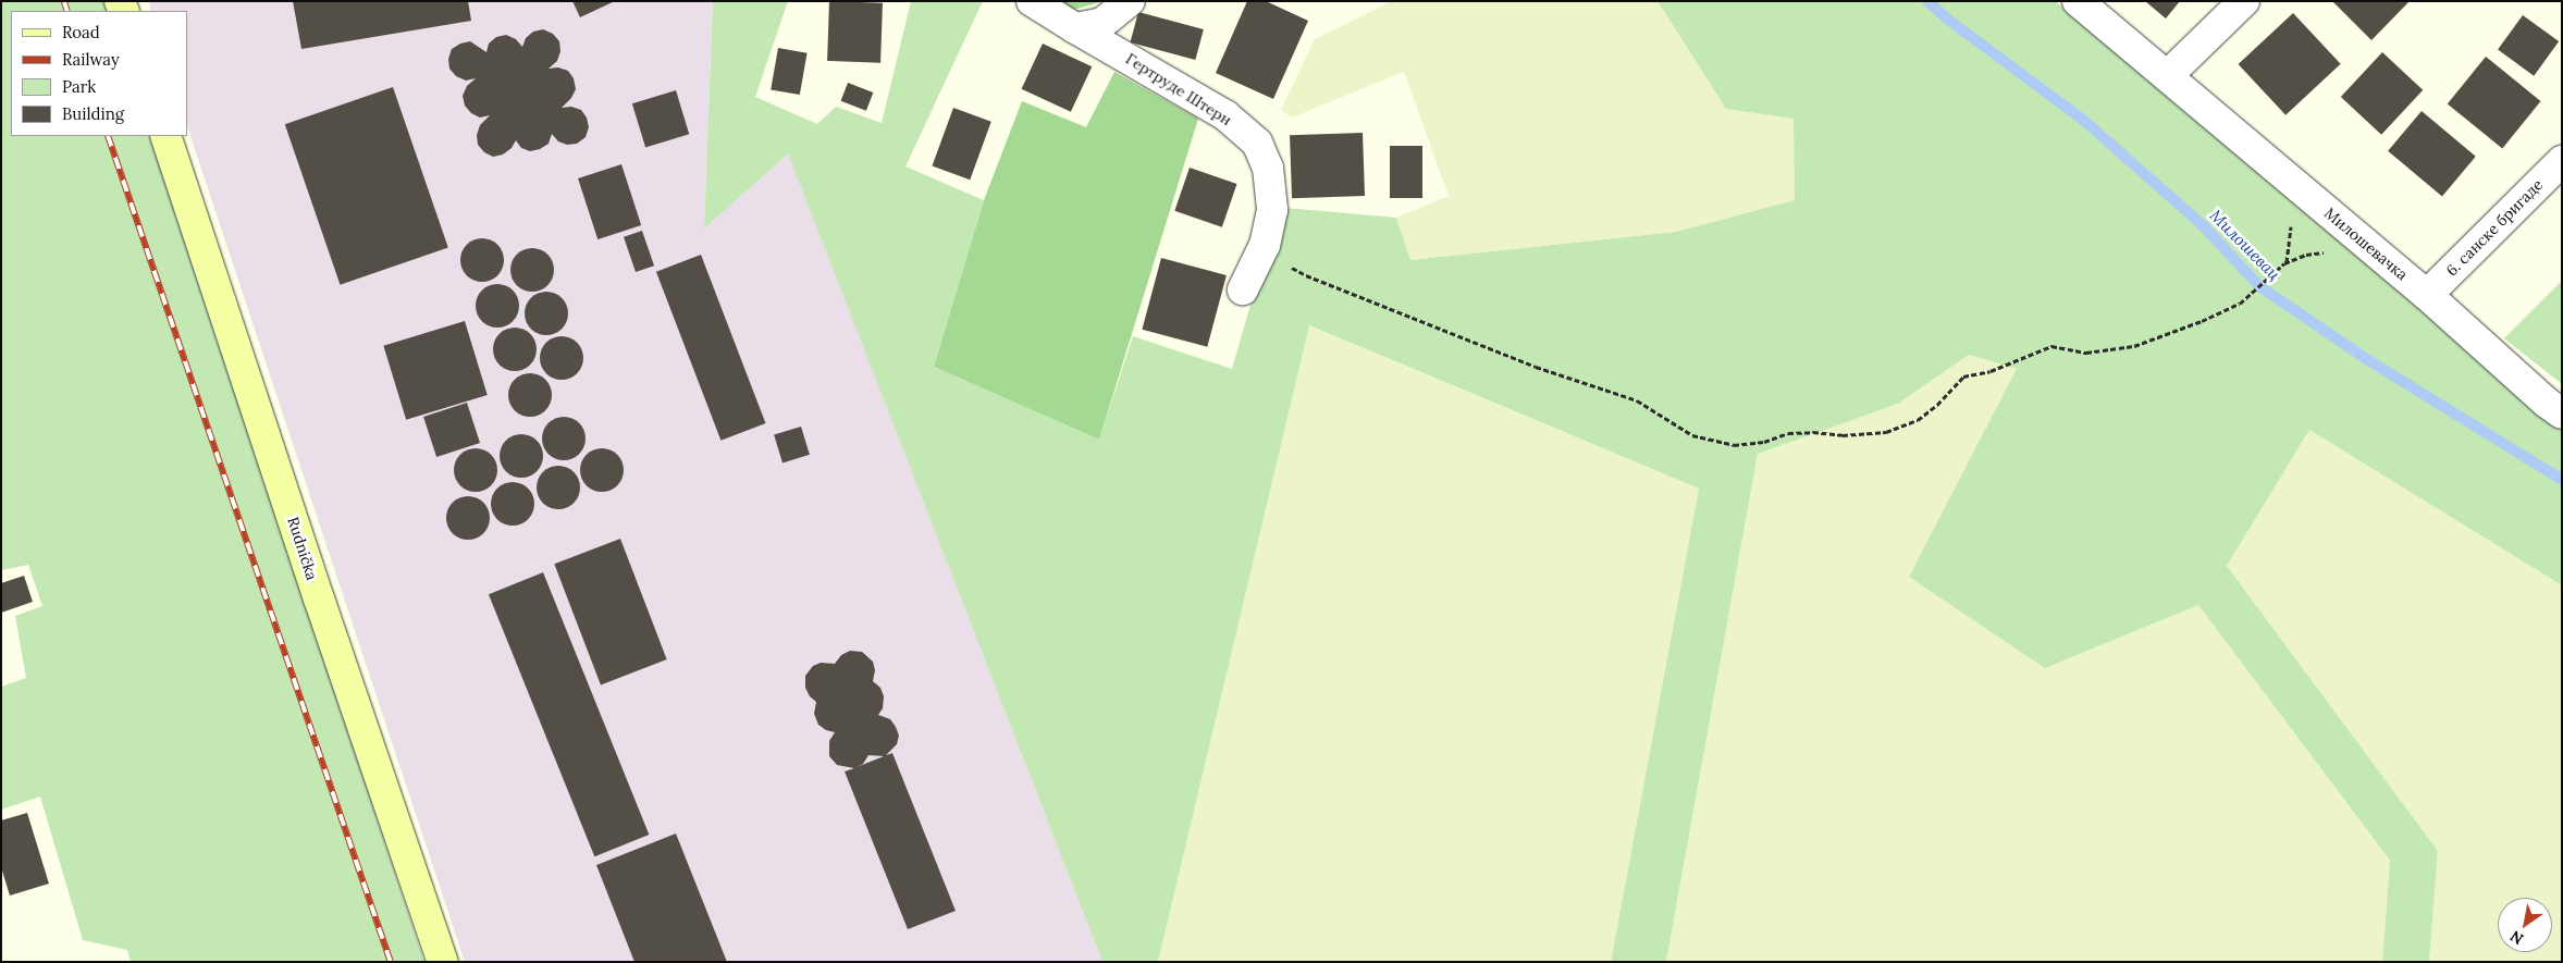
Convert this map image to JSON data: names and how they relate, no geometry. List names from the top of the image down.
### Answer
{
  "streets": {
    "street": [
      "Гертруде Штерн",
      "6. санске бригаде",
      "Милошевачка",
      "Rudnička"
    ]
  },
  "crossings": [
    ["6. санске бригаде", "Милошевачка"]
  ],
  "water": ["Милошевац"],
  "legend": [
    "Road",
    "Railway",
    "Park",
    "Building"
  ],
  "north": "bottom left"
}
